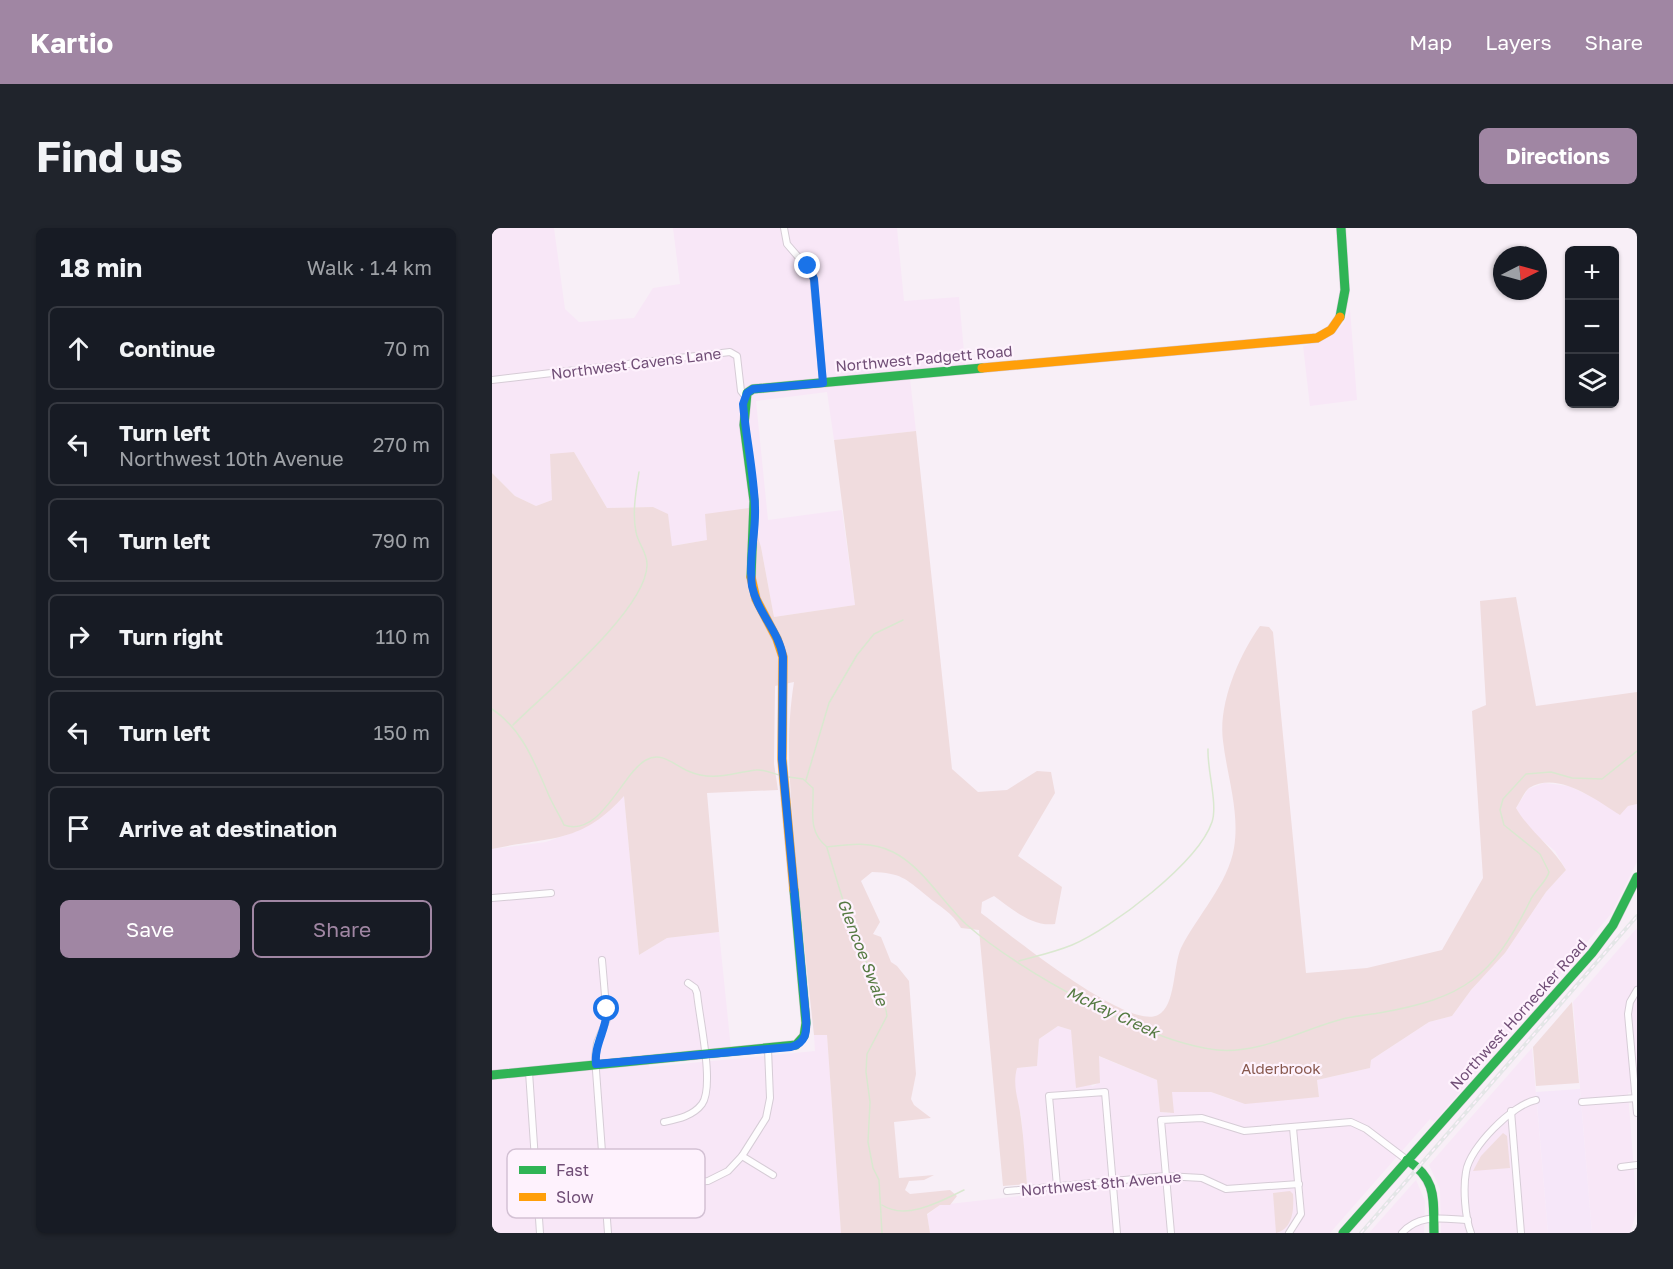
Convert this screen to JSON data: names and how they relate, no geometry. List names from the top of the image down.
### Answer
{
  "streets": {
    "street": [
      "Northwest Padgett Road",
      "Northwest Cavens Lane",
      "Northwest Hornecker Road",
      "Northwest 8th Avenue"
    ]
  },
  "crossings": [
    ["Northwest Padgett Road", "Northwest Cavens Lane"]
  ],
  "water": ["Glencoe Swale", "McKay Creek"],
  "parks": ["Alderbrook"],
  "legend": ["Fast", "Slow"],
  "north": "right",
  "page": {
    "header": "Kartio",
    "nav": ["Map", "Layers", "Share"],
    "buttons": [
      "Directions",
      ["Save", "Share"]
    ],
    "title": "Find us",
    "heading": ["18 min", "Walk · 1.4 km"],
    "map_buttons": ["+", "−"],
    "list": [
      ["Continue", "70 m"],
      ["Turn left", "Northwest 10th Avenue", "270 m"],
      ["Turn left", "790 m"],
      ["Turn right", "110 m"],
      ["Turn left", "150 m"],
      "Arrive at destination"
    ]
  }
}
